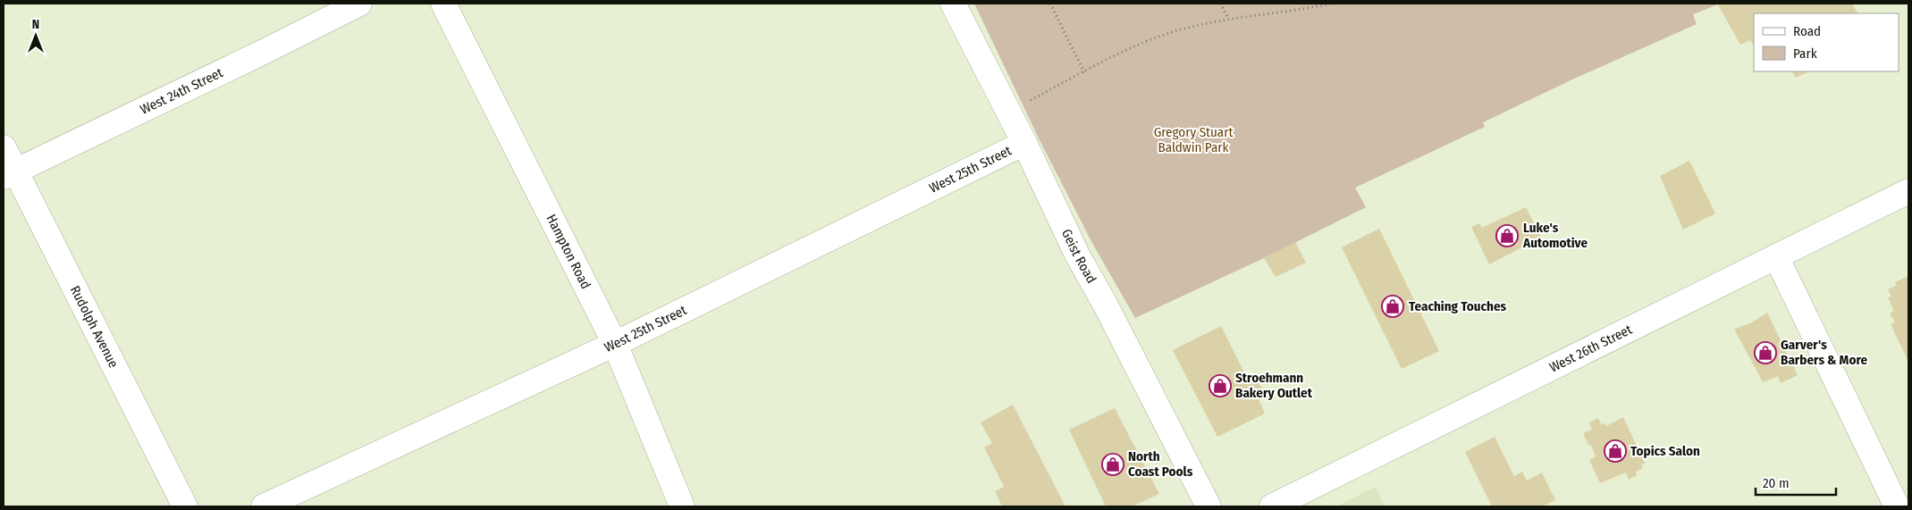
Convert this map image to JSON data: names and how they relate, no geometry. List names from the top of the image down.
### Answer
{
  "streets": {
    "street": [
      "West 24th Street",
      "West 25th Street",
      "Hampton Road",
      "Geist Road",
      "Rudolph Avenue",
      "West 26th Street"
    ]
  },
  "crossings": [
    ["West 24th Street", "Rudolph Avenue"],
    ["West 25th Street", "Hampton Road"],
    ["West 25th Street", "Geist Road"]
  ],
  "parks": ["Gregory Stuart Baldwin Park"],
  "places": {
    "shop": [
      "Luke's Automotive",
      "Teaching Touches",
      "Garver's Barbers & More",
      "Stroehmann Bakery Outlet",
      "Topics Salon",
      "North Coast Pools"
    ]
  },
  "legend": ["Road", "Park"],
  "scale_bar": "20 m",
  "north": "top"
}
